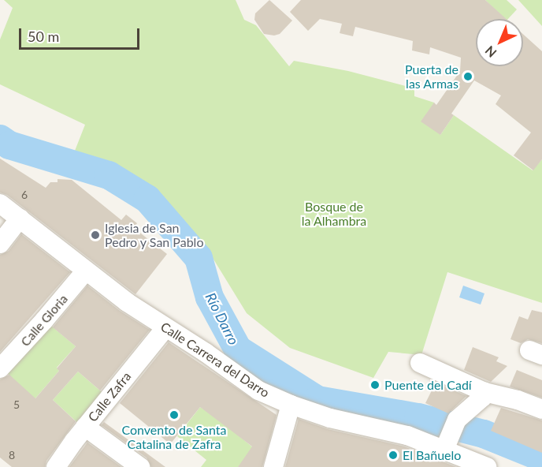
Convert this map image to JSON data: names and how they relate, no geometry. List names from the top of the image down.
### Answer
{
  "streets": {
    "street": ["Calle Gloria", "Calle Carrera del Darro", "Calle Zafra"]
  },
  "crossings": [
    ["Calle Gloria", "Calle Carrera del Darro"],
    ["Calle Carrera del Darro", "Calle Zafra"]
  ],
  "water": ["Río Darro"],
  "parks": ["Bosque de la Alhambra"],
  "places": [
    "Puerta de las Armas",
    "Iglesia de San Pedro y San Pablo",
    "Puente del Cadí",
    "Convento de Santa Catalina de Zafra",
    "El Bañuelo"
  ],
  "house_numbers": ["6", "5", "8"],
  "scale_bar": "50 m",
  "north": "bottom left"
}
